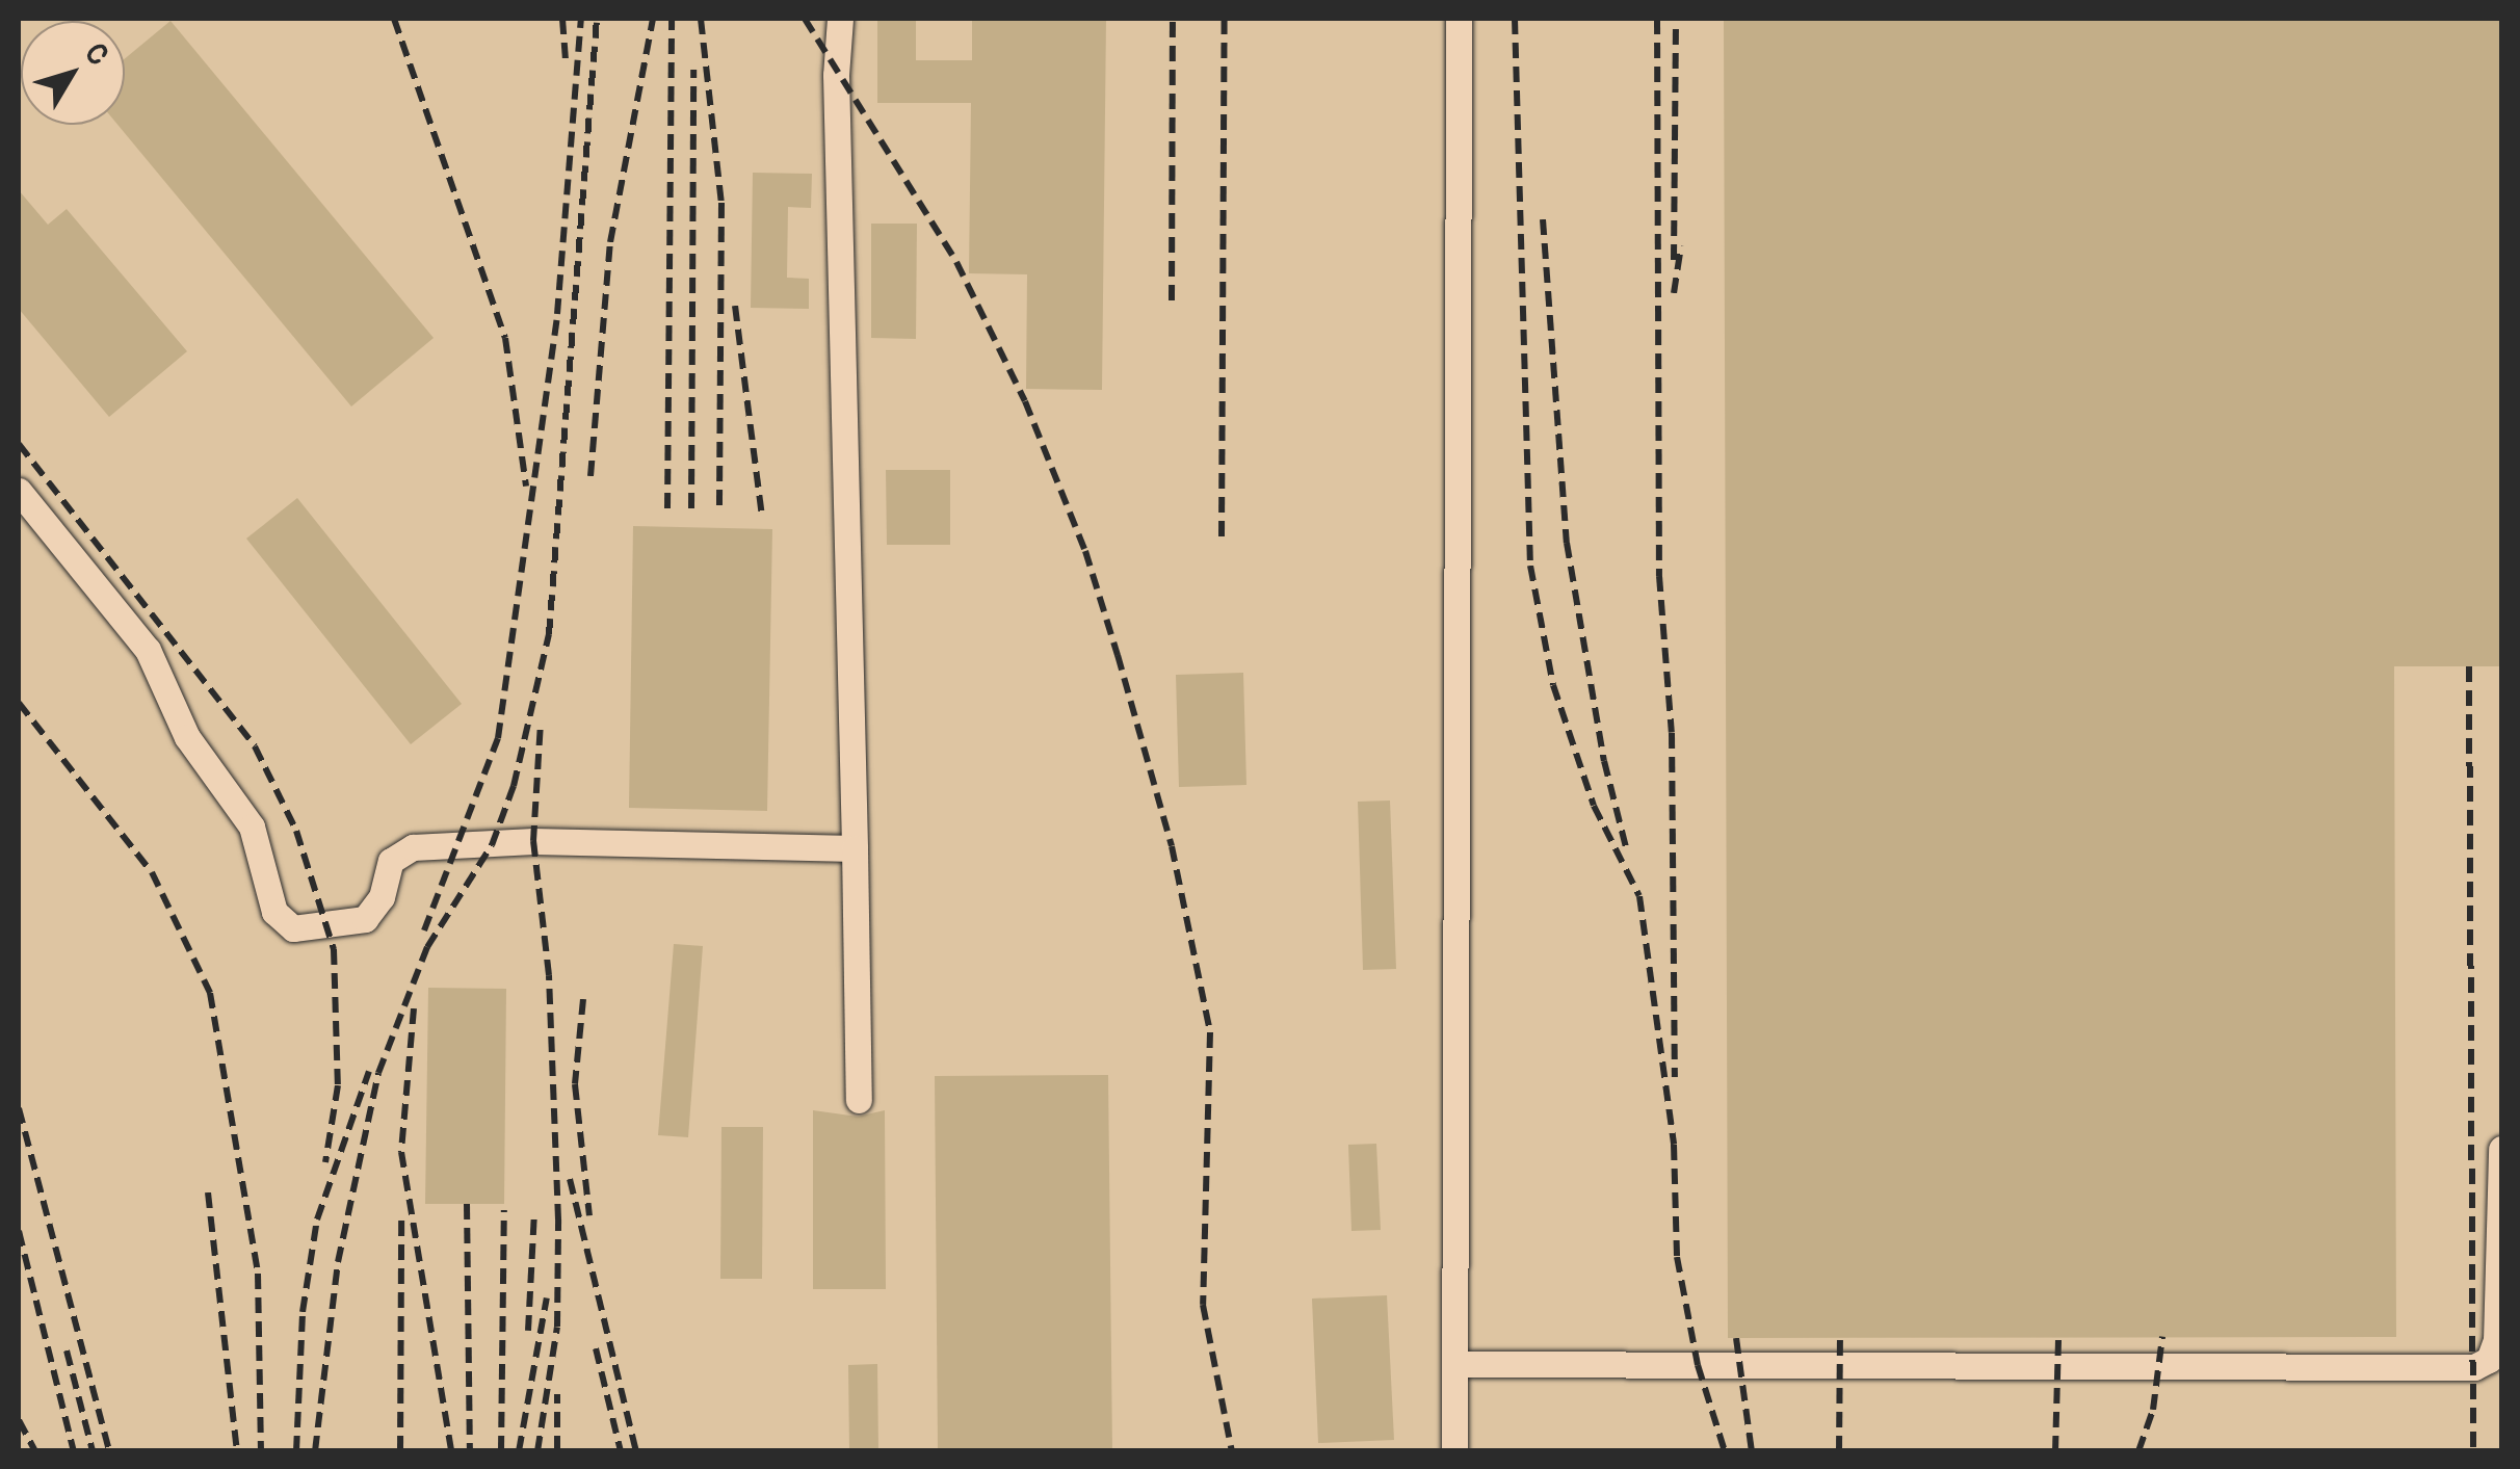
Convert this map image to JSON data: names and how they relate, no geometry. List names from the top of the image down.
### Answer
{
  "north": "top right"
}
